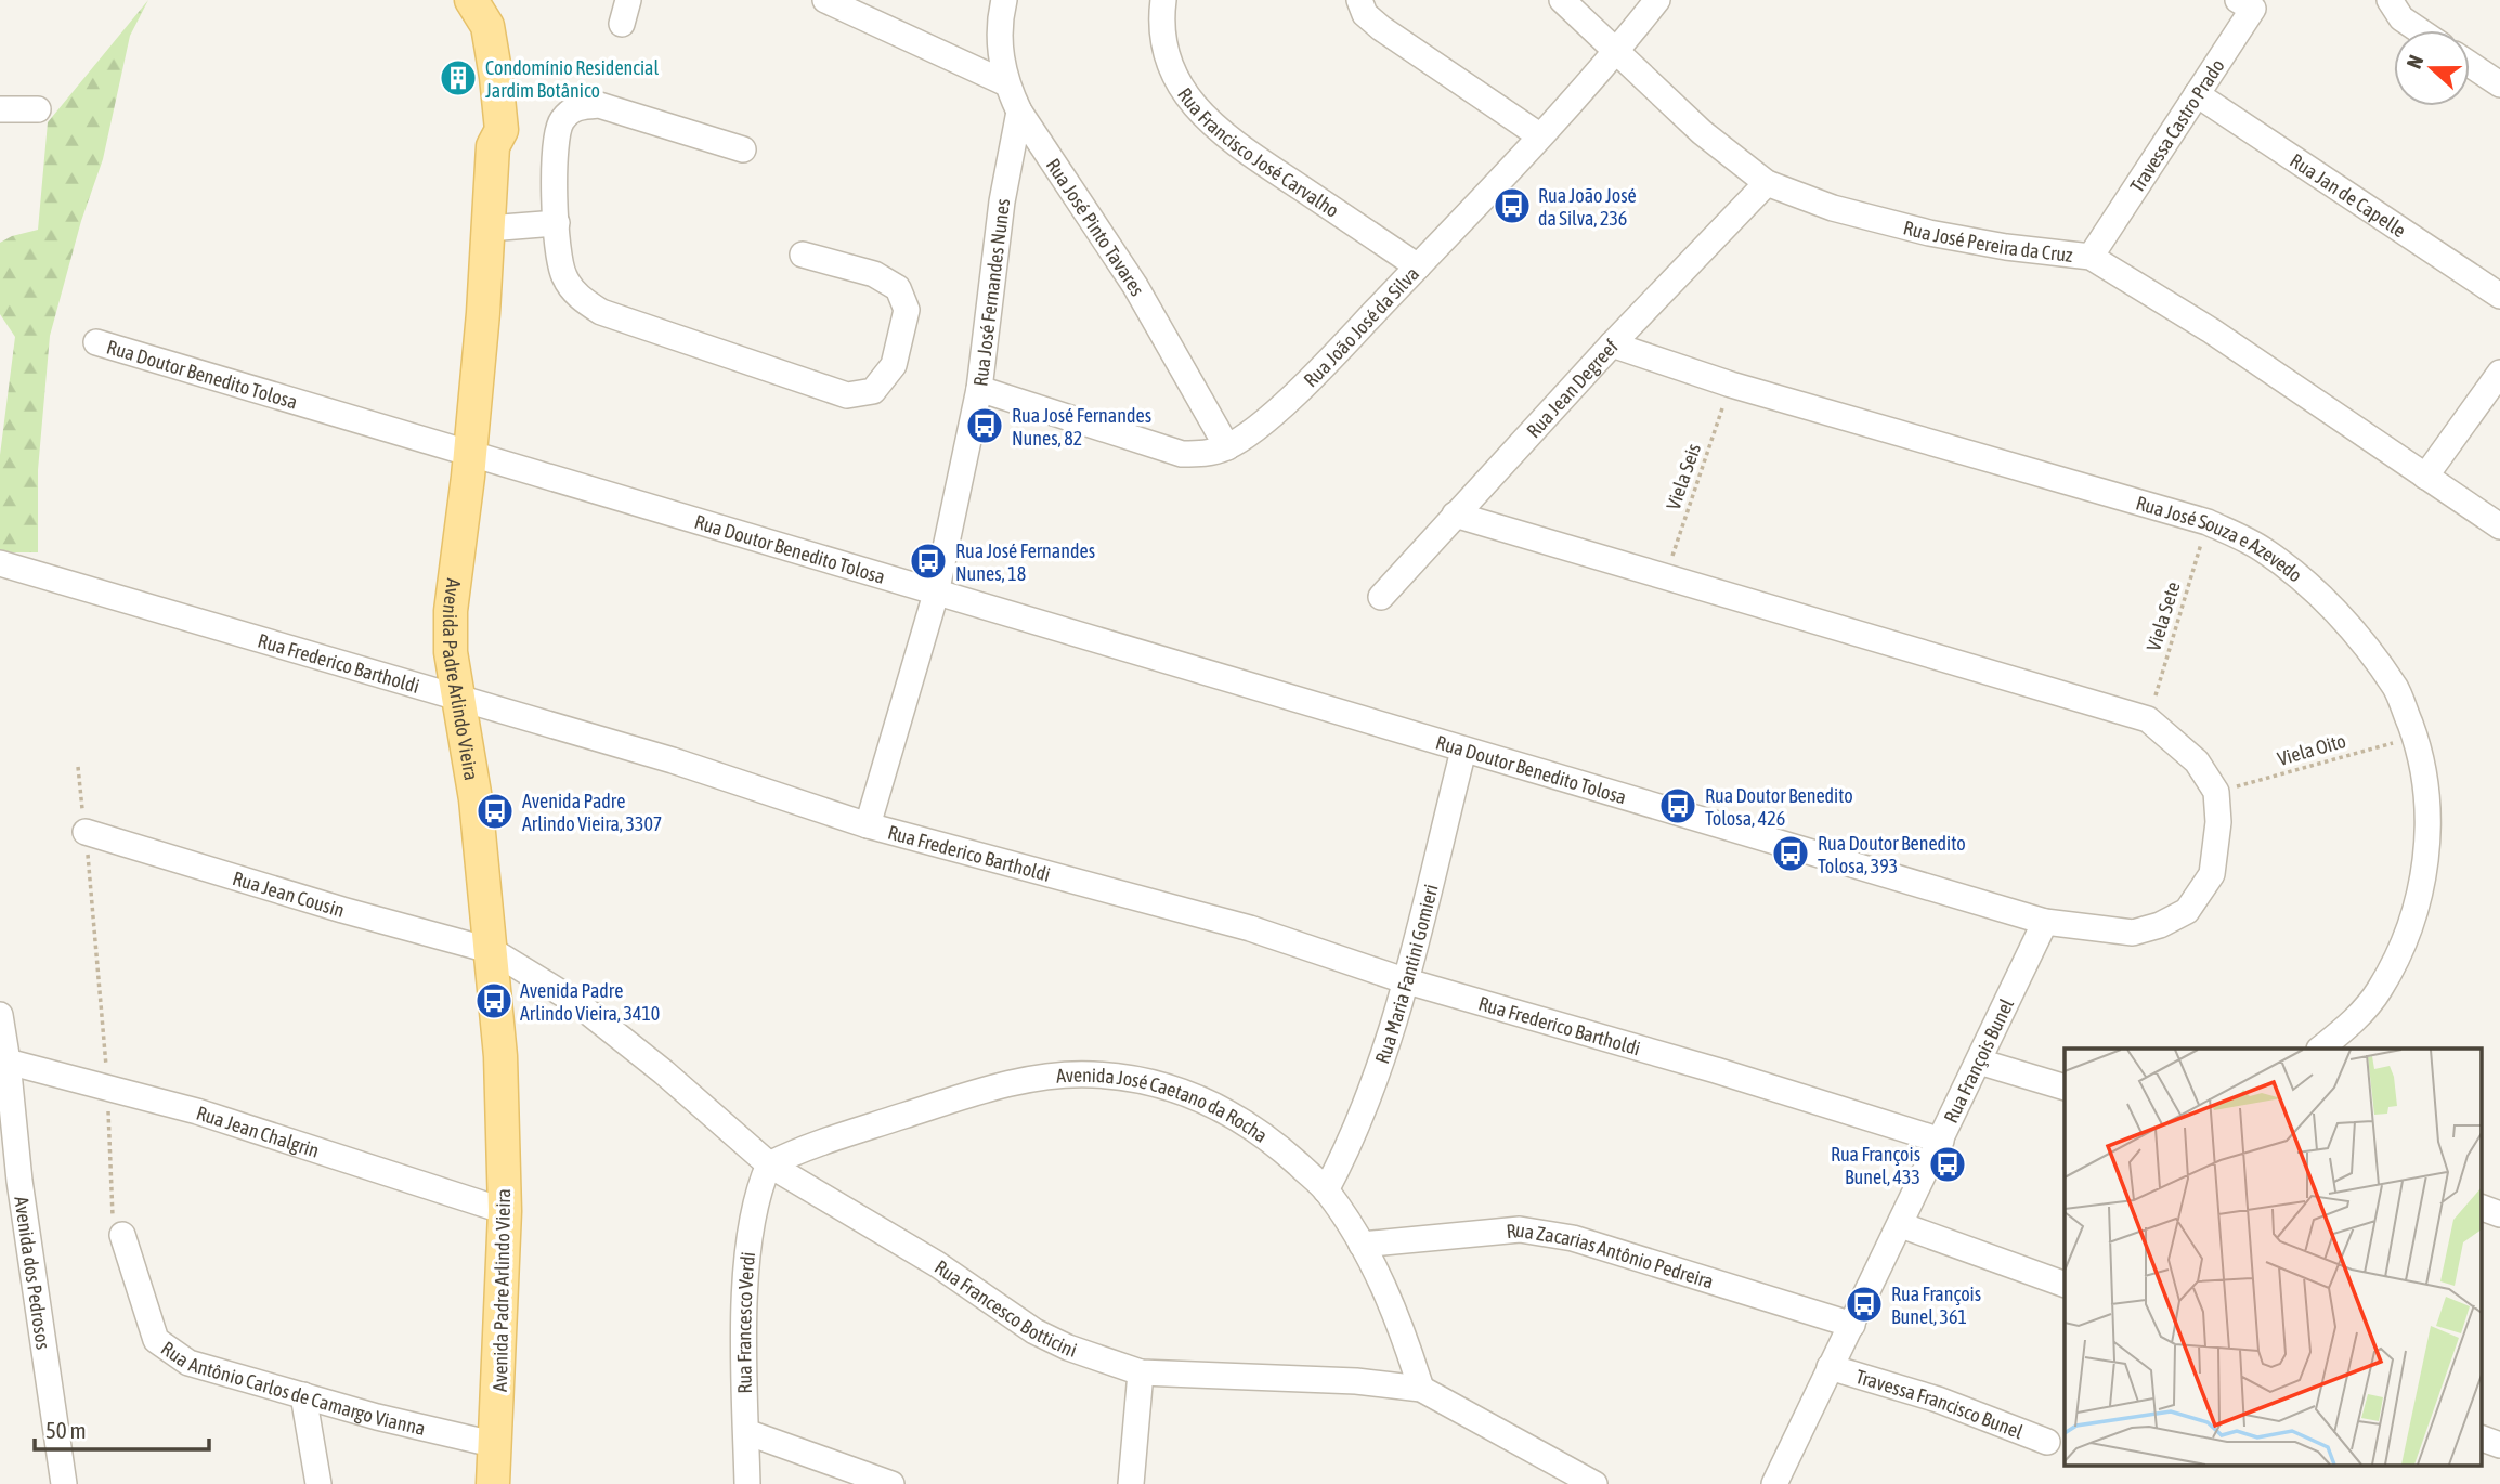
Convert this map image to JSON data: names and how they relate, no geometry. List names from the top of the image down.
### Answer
{
  "streets": {
    "main road": ["Avenida Padre Arlindo Vieira"],
    "street": [
      "Travessa Castro Prado",
      "Rua Francisco José Carvalho",
      "Rua Jan de Capelle",
      "Rua José Pinto Tavares",
      "Rua José Pereira da Cruz",
      "Rua José Fernandes Nunes",
      "Rua João José da Silva",
      "Rua Doutor Benedito Tolosa",
      "Rua Jean Degreef",
      "Rua José Souza e Azevedo",
      "Rua Frederico Bartholdi",
      "Rua Jean Cousin",
      "Rua Maria Fantini Gomieri",
      "Rua François Bunel",
      "Avenida José Caetano da Rocha",
      "Rua Jean Chalgrin",
      "Rua Zacarias Antônio Pedreira",
      "Avenida dos Pedrosos",
      "Rua Francesco Botticini",
      "Rua Francesco Verdi",
      "Rua Antônio Carlos de Camargo Vianna",
      "Travessa Francisco Bunel"
    ],
    "path": ["Viela Seis", "Viela Sete", "Viela Oito"]
  },
  "crossings": [
    ["Travessa Castro Prado", "Rua Jan de Capelle"],
    ["Travessa Castro Prado", "Rua José Pereira da Cruz"],
    ["Rua Francisco José Carvalho", "Rua João José da Silva"],
    ["Rua José Pinto Tavares", "Rua José Fernandes Nunes"],
    ["Rua José Pinto Tavares", "Rua João José da Silva"],
    ["Rua José Pereira da Cruz", "Rua João José da Silva"],
    ["Rua José Pereira da Cruz", "Rua Jean Degreef"],
    ["Rua José Fernandes Nunes", "Rua João José da Silva"],
    ["Rua José Fernandes Nunes", "Rua Doutor Benedito Tolosa"],
    ["Rua José Fernandes Nunes", "Rua Frederico Bartholdi"],
    ["Rua Doutor Benedito Tolosa", "Avenida Padre Arlindo Vieira"],
    ["Rua Doutor Benedito Tolosa", "Viela Oito"],
    ["Rua Doutor Benedito Tolosa", "Rua Maria Fantini Gomieri"],
    ["Rua Doutor Benedito Tolosa", "Rua François Bunel"],
    ["Rua Jean Degreef", "Rua José Souza e Azevedo"],
    ["Viela Seis", "Rua José Souza e Azevedo"],
    ["Rua José Souza e Azevedo", "Viela Sete"],
    ["Rua José Souza e Azevedo", "Viela Oito"],
    ["Rua Frederico Bartholdi", "Avenida Padre Arlindo Vieira"],
    ["Rua Frederico Bartholdi", "Rua Maria Fantini Gomieri"],
    ["Rua Frederico Bartholdi", "Rua François Bunel"],
    ["Avenida Padre Arlindo Vieira", "Rua Jean Cousin"],
    ["Avenida Padre Arlindo Vieira", "Rua Jean Chalgrin"],
    ["Avenida Padre Arlindo Vieira", "Rua Francesco Botticini"],
    ["Avenida Padre Arlindo Vieira", "Rua Antônio Carlos de Camargo Vianna"],
    ["Rua Jean Cousin", "Rua Francesco Botticini"],
    ["Rua Maria Fantini Gomieri", "Avenida José Caetano da Rocha"],
    ["Rua François Bunel", "Rua Zacarias Antônio Pedreira"],
    ["Rua François Bunel", "Travessa Francisco Bunel"],
    ["Avenida José Caetano da Rocha", "Rua Zacarias Antônio Pedreira"],
    ["Avenida José Caetano da Rocha", "Rua Francesco Botticini"],
    ["Avenida José Caetano da Rocha", "Rua Francesco Verdi"],
    ["Rua Jean Chalgrin", "Avenida dos Pedrosos"],
    ["Rua Francesco Botticini", "Rua Francesco Verdi"]
  ],
  "places": {
    "building": ["Condomínio Residencial Jardim Botânico"],
    "bus stop": [
      "Rua João José da Silva, 236",
      "Rua José Fernandes Nunes, 82",
      "Rua José Fernandes Nunes, 18",
      "Rua Doutor Benedito Tolosa, 426",
      "Avenida Padre Arlindo Vieira, 3307",
      "Rua Doutor Benedito Tolosa, 393",
      "Avenida Padre Arlindo Vieira, 3410",
      "Rua François Bunel, 433",
      "Rua François Bunel, 361"
    ]
  },
  "scale_bar": "50 m",
  "north": "left"
}
